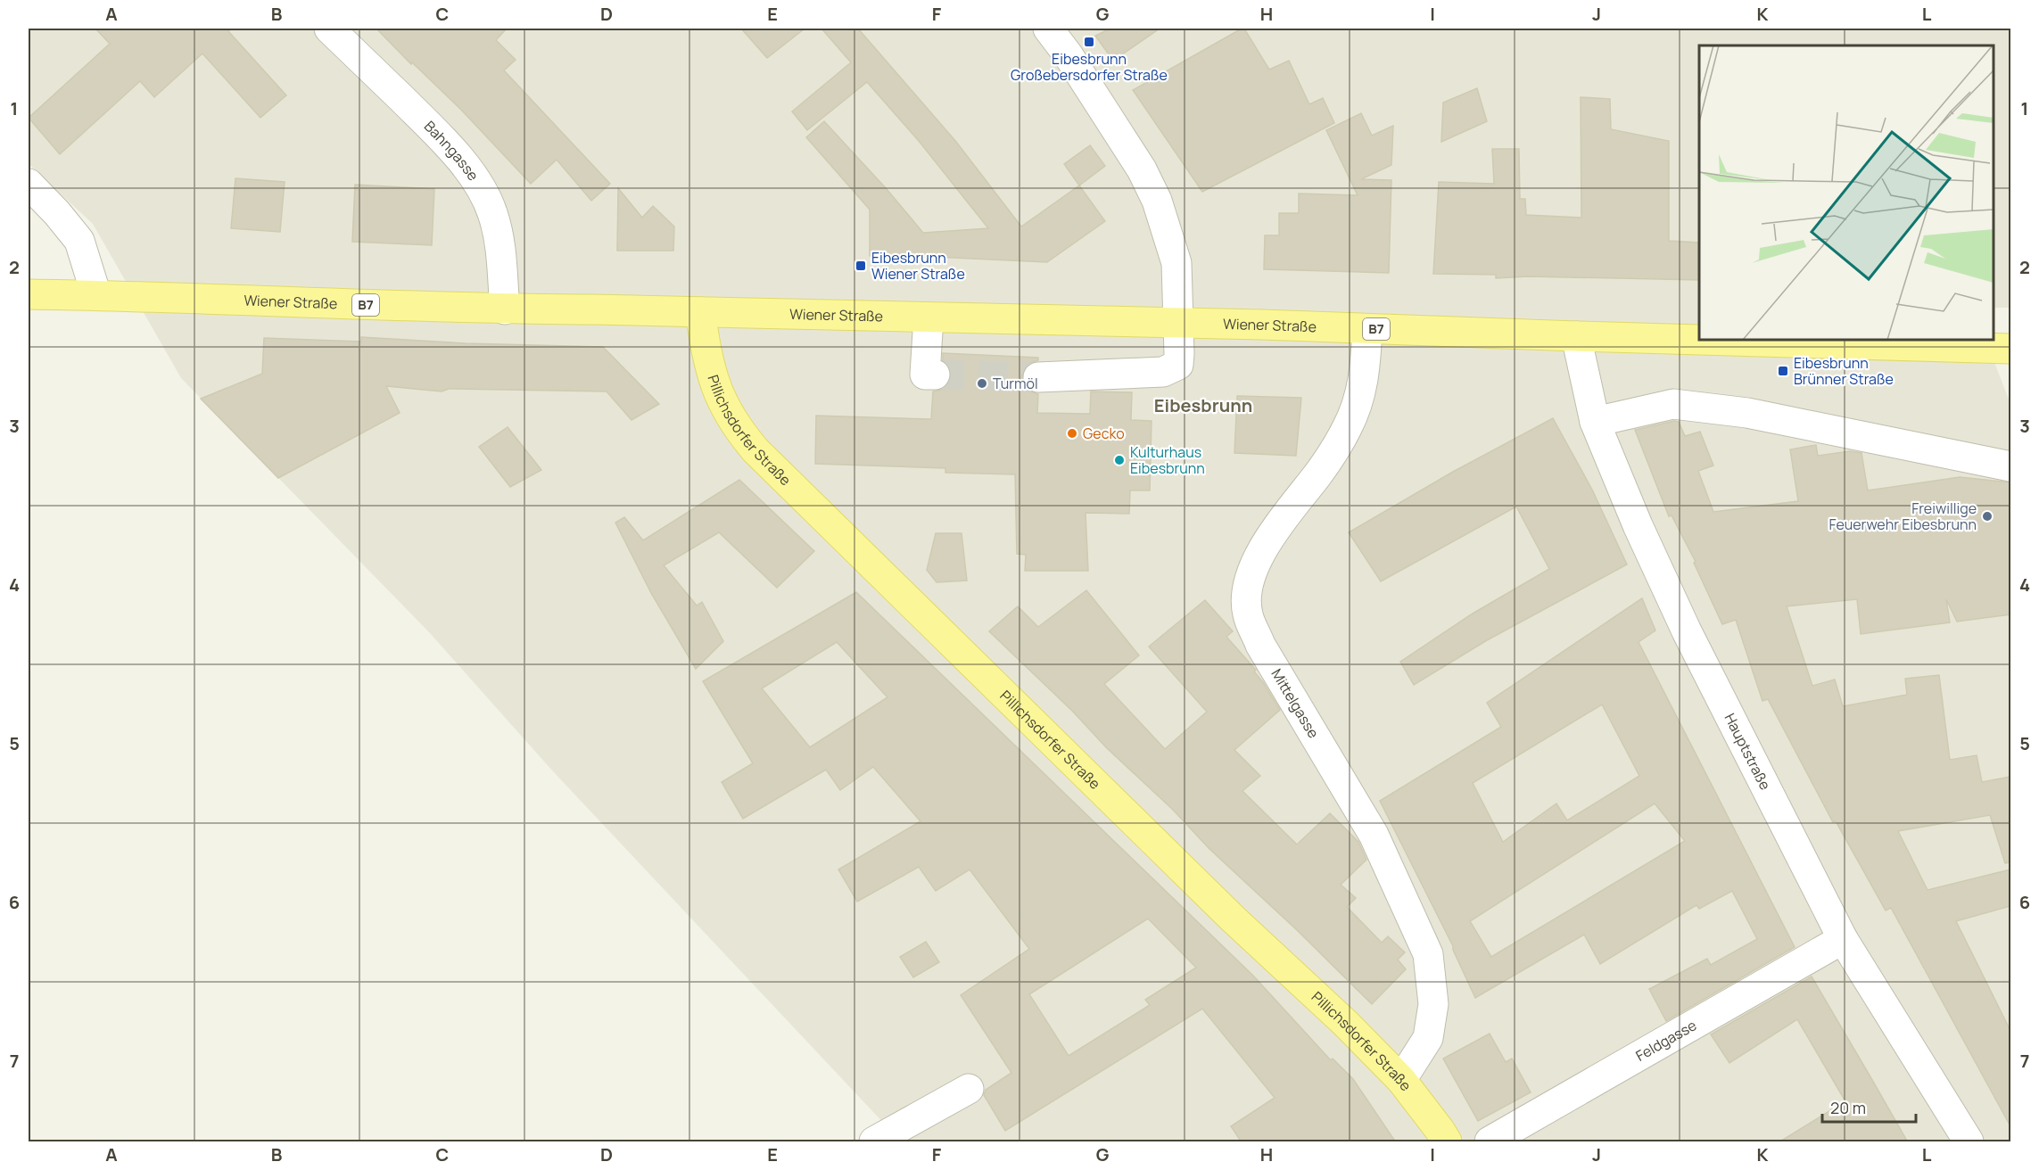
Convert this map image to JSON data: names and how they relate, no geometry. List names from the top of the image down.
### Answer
{
  "streets": {
    "main road": ["Wiener Straße", "B7", "Pillichsdorfer Straße"],
    "street": [
      "Bahngasse",
      "Mittelgasse",
      "Hauptstraße",
      "Feldgasse"
    ]
  },
  "crossings": [
    ["Bahngasse", "Wiener Straße"],
    ["Wiener Straße", "B7"],
    ["Wiener Straße", "Pillichsdorfer Straße"],
    ["Wiener Straße", "Mittelgasse"],
    ["Wiener Straße", "Hauptstraße"],
    ["B7", "Hauptstraße"],
    ["Pillichsdorfer Straße", "Mittelgasse"],
    ["Hauptstraße", "Feldgasse"]
  ],
  "districts": ["Eibesbrunn"],
  "places": {
    "transit": ["Eibesbrunn Großebersdorfer Straße", "Eibesbrunn Wiener Straße", "Eibesbrunn Brünner Straße"],
    "other": [
      "Turmöl",
      "Gecko",
      "Kulturhaus Eibesbrunn",
      "Freiwillige Feuerwehr Eibesbrunn"
    ]
  },
  "scale_bar": "20 m",
  "grid": {
    "columns": [
      "A",
      "B",
      "C",
      "D",
      "E",
      "F",
      "G",
      "H",
      "I",
      "J",
      "K",
      "L"
    ],
    "rows": [
      "1",
      "2",
      "3",
      "4",
      "5",
      "6",
      "7"
    ]
  }
}
